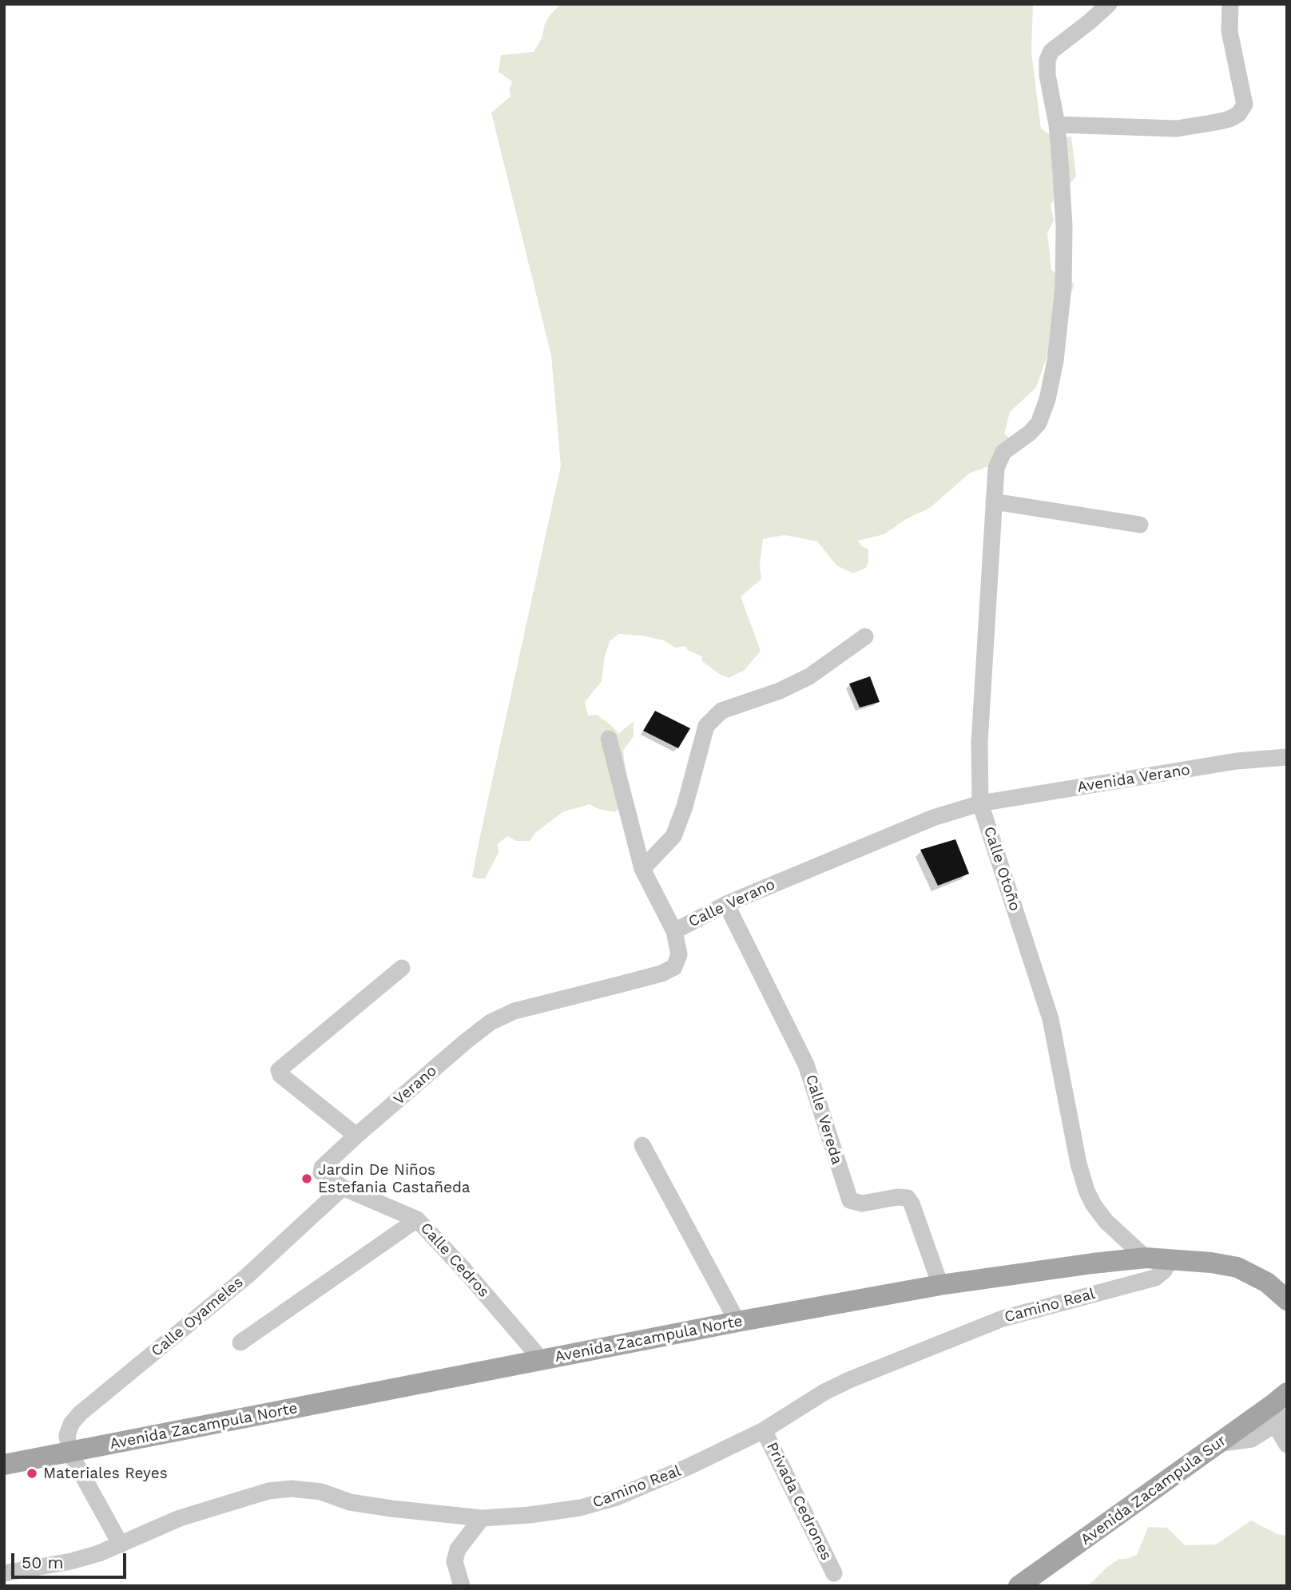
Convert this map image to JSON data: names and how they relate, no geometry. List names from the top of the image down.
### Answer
{
  "streets": {
    "main road": ["Avenida Zacampula Norte", "Avenida Zacampula Sur"],
    "street": [
      "Avenida Verano",
      "Calle Otoño",
      "Calle Verano",
      "Verano",
      "Calle Vereda",
      "Calle Cedros",
      "Camino Real",
      "Calle Oyameles",
      "Privada Cedrones"
    ]
  },
  "crossings": [
    ["Avenida Verano", "Calle Otoño"],
    ["Avenida Verano", "Calle Verano"],
    ["Calle Otoño", "Calle Verano"],
    ["Calle Otoño", "Avenida Zacampula Norte"],
    ["Calle Verano", "Verano"],
    ["Calle Verano", "Calle Vereda"],
    ["Verano", "Calle Cedros"],
    ["Calle Vereda", "Avenida Zacampula Norte"],
    ["Calle Cedros", "Calle Oyameles"],
    ["Calle Cedros", "Avenida Zacampula Norte"],
    ["Camino Real", "Avenida Zacampula Norte"],
    ["Camino Real", "Privada Cedrones"],
    ["Calle Oyameles", "Avenida Zacampula Norte"]
  ],
  "places": ["Jardin De Niños Estefania Castañeda", "Materiales Reyes"],
  "scale_bar": "50 m"
}
